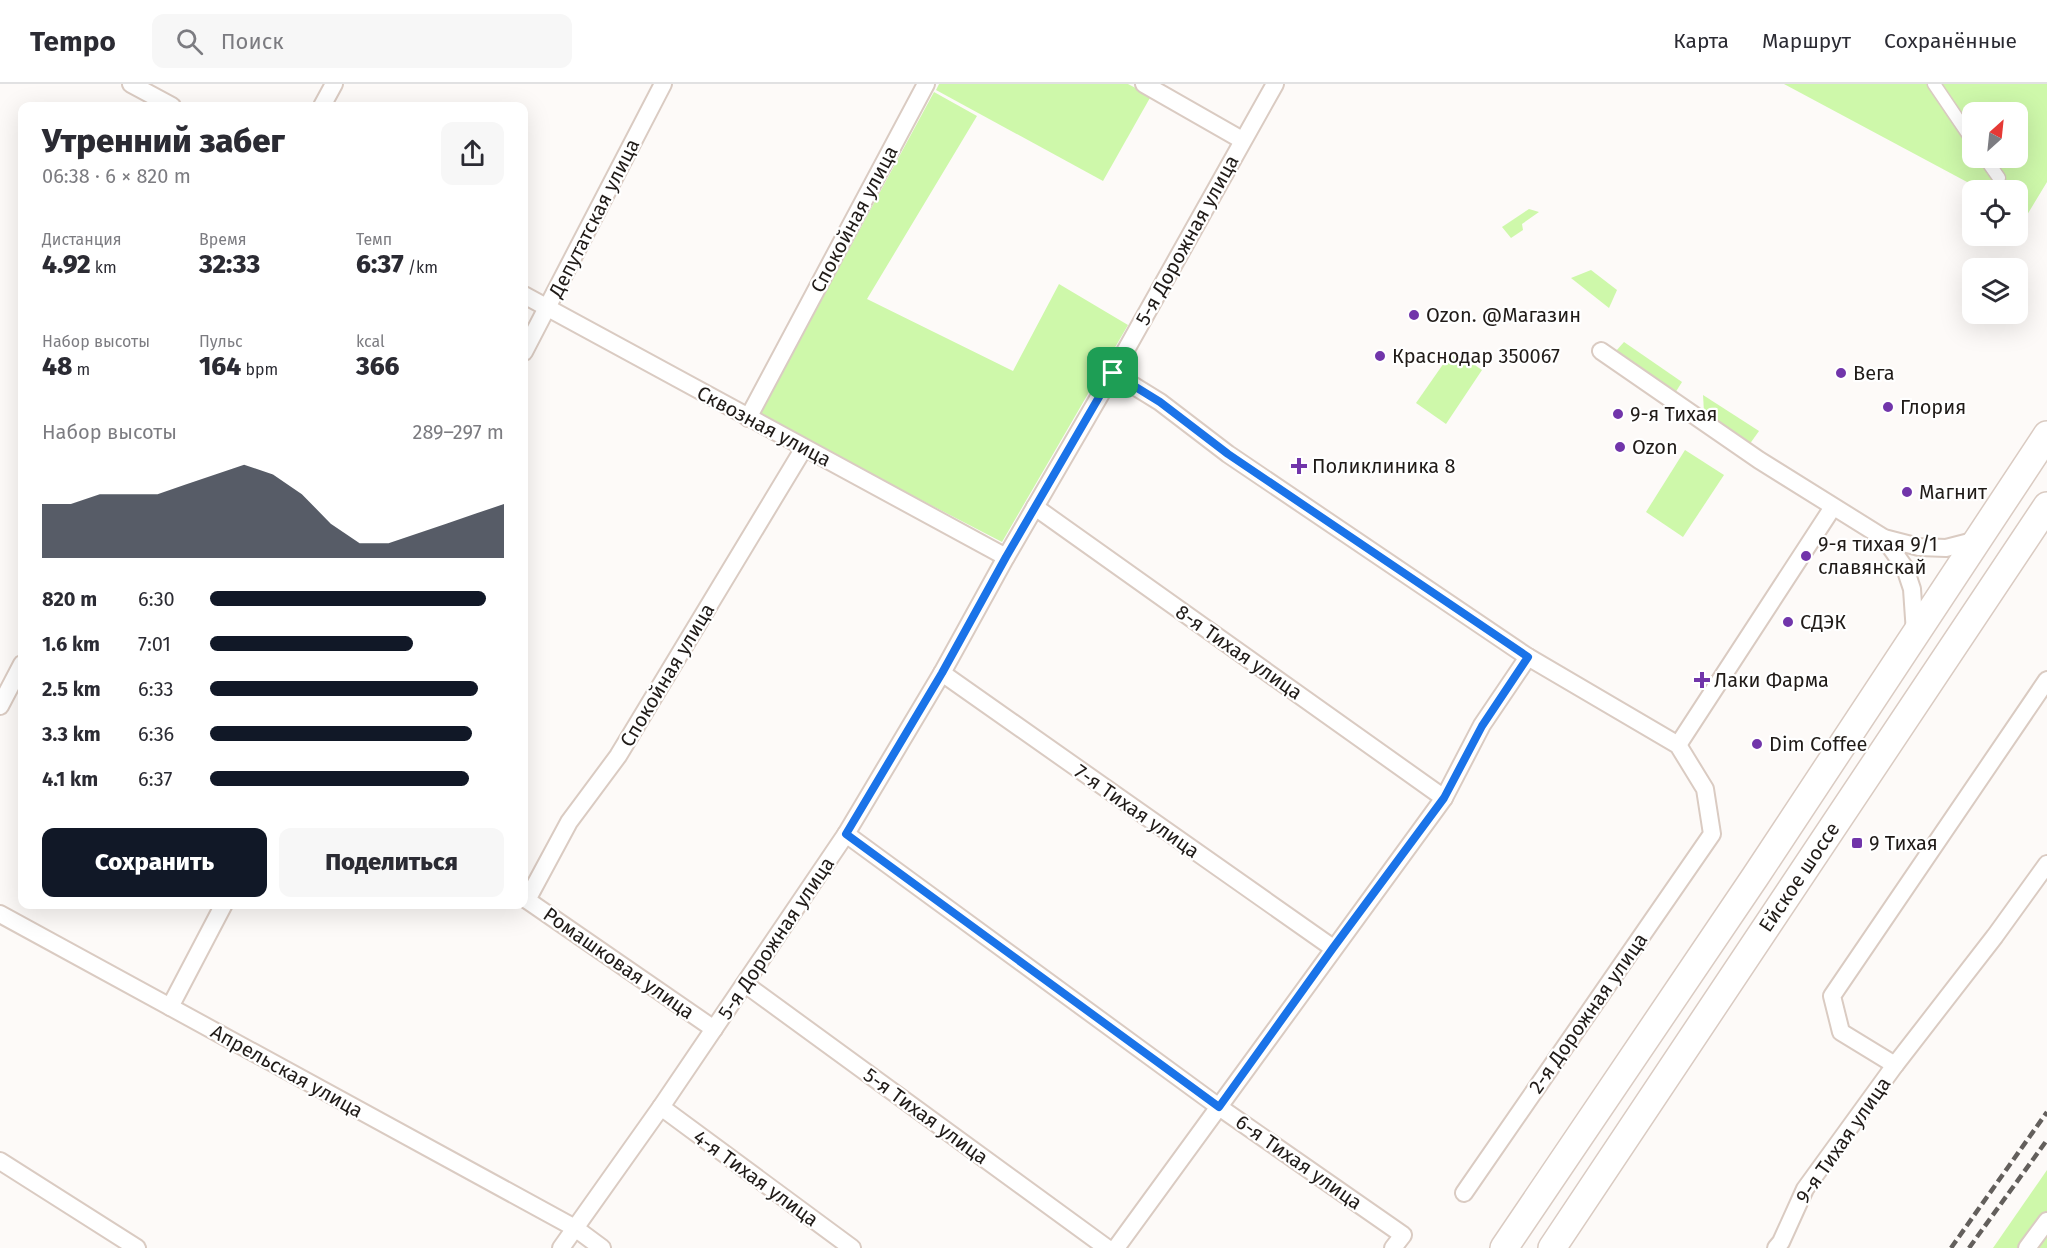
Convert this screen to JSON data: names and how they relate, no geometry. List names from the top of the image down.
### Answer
{
  "streets": {
    "main road": ["Ейское шоссе"],
    "street": [
      "Депутатская улица",
      "Спокойная улица",
      "5-я Дорожная улица",
      "Сквозная улица",
      "8-я Тихая улица",
      "7-я Тихая улица",
      "Ромашковая улица",
      "2-я Дорожная улица",
      "Апрельская улица",
      "5-я Тихая улица",
      "9-я Тихая улица",
      "6-я Тихая улица",
      "4-я Тихая улица"
    ]
  },
  "crossings": [
    ["Депутатская улица", "Сквозная улица"],
    ["Спокойная улица", "Сквозная улица"],
    ["5-я Дорожная улица", "Сквозная улица"],
    ["5-я Дорожная улица", "8-я Тихая улица"],
    ["5-я Дорожная улица", "7-я Тихая улица"],
    ["5-я Дорожная улица", "Ромашковая улица"],
    ["5-я Дорожная улица", "Апрельская улица"],
    ["5-я Дорожная улица", "5-я Тихая улица"],
    ["5-я Дорожная улица", "6-я Тихая улица"],
    ["5-я Дорожная улица", "4-я Тихая улица"]
  ],
  "places": {
    "other": [
      "Ozon. @Магазин",
      "Краснодар 350067",
      "Вега",
      "Глория",
      "9-я Тихая",
      "Ozon",
      "Магнит",
      "9-я тихая 9/1 славянскай",
      "СДЭК",
      "Dim Coffee"
    ],
    "health": ["Поликлиника 8", "Лаки Фарма"],
    "transit": ["9 Тихая"]
  },
  "north": "top right",
  "page": {
    "header": "Tempo",
    "search": "Поиск",
    "nav": ["Карта", "Маршрут", "Сохранённые"],
    "heading": ["Утренний забег", "06:38 · 6 × 820 m"],
    "stats": [
      ["Дистанция", "4.92 km"],
      ["Время", "32:33"],
      ["Темп", "6:37 /km"],
      ["Набор высоты", "48 m"],
      ["Пульс", "164 bpm"],
      ["kcal", "366"]
    ],
    "chart": ["Набор высоты", "289–297 m"],
    "list": [
      {
        "name": "820 m",
        "note": "6:30"
      },
      {
        "name": "1.6 km",
        "note": "7:01"
      },
      {
        "name": "2.5 km",
        "note": "6:33"
      },
      {
        "name": "3.3 km",
        "note": "6:36"
      },
      {
        "name": "4.1 km",
        "note": "6:37"
      }
    ],
    "buttons": ["Сохранить", "Поделиться"]
  }
}
